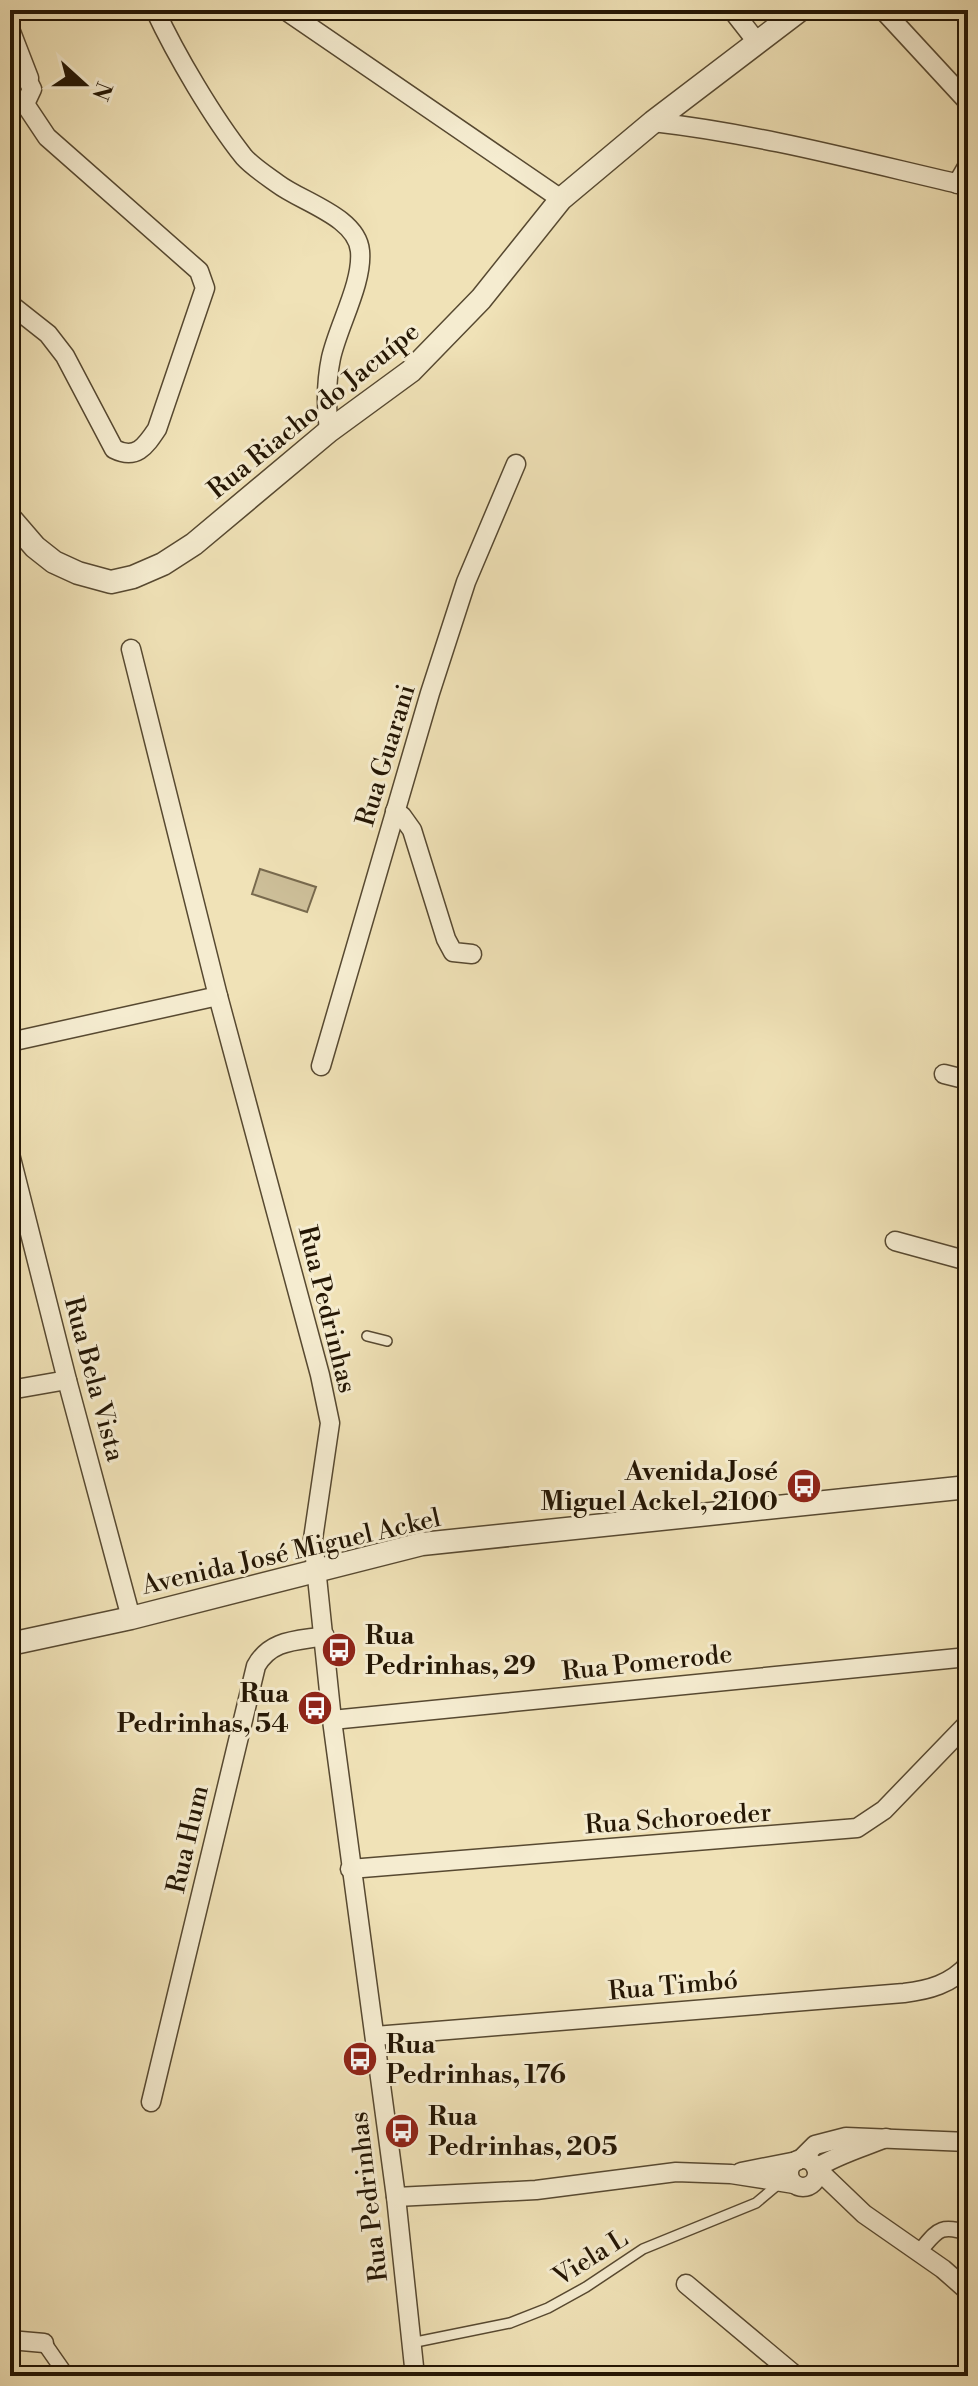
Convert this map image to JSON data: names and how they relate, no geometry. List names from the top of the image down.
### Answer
{
  "streets": {
    "street": [
      "Rua Riacho do Jacuípe",
      "Rua Guarani",
      "Rua Pedrinhas",
      "Rua Bela Vista",
      "Avenida José Miguel Ackel",
      "Rua Pomerode",
      "Rua Schoroeder",
      "Rua Hum",
      "Rua Timbó"
    ],
    "lane": ["Viela L"]
  },
  "crossings": [
    ["Rua Pedrinhas", "Avenida José Miguel Ackel"],
    ["Rua Pedrinhas", "Rua Pomerode"],
    ["Rua Pedrinhas", "Rua Schoroeder"],
    ["Rua Pedrinhas", "Rua Hum"],
    ["Rua Pedrinhas", "Rua Timbó"],
    ["Rua Pedrinhas", "Viela L"],
    ["Rua Bela Vista", "Avenida José Miguel Ackel"]
  ],
  "places": {
    "bus stop": [
      "Avenida José Miguel Ackel, 2100",
      "Rua Pedrinhas, 29",
      "Rua Pedrinhas, 54",
      "Rua Pedrinhas, 176",
      "Rua Pedrinhas, 205"
    ]
  },
  "north": "right"
}
